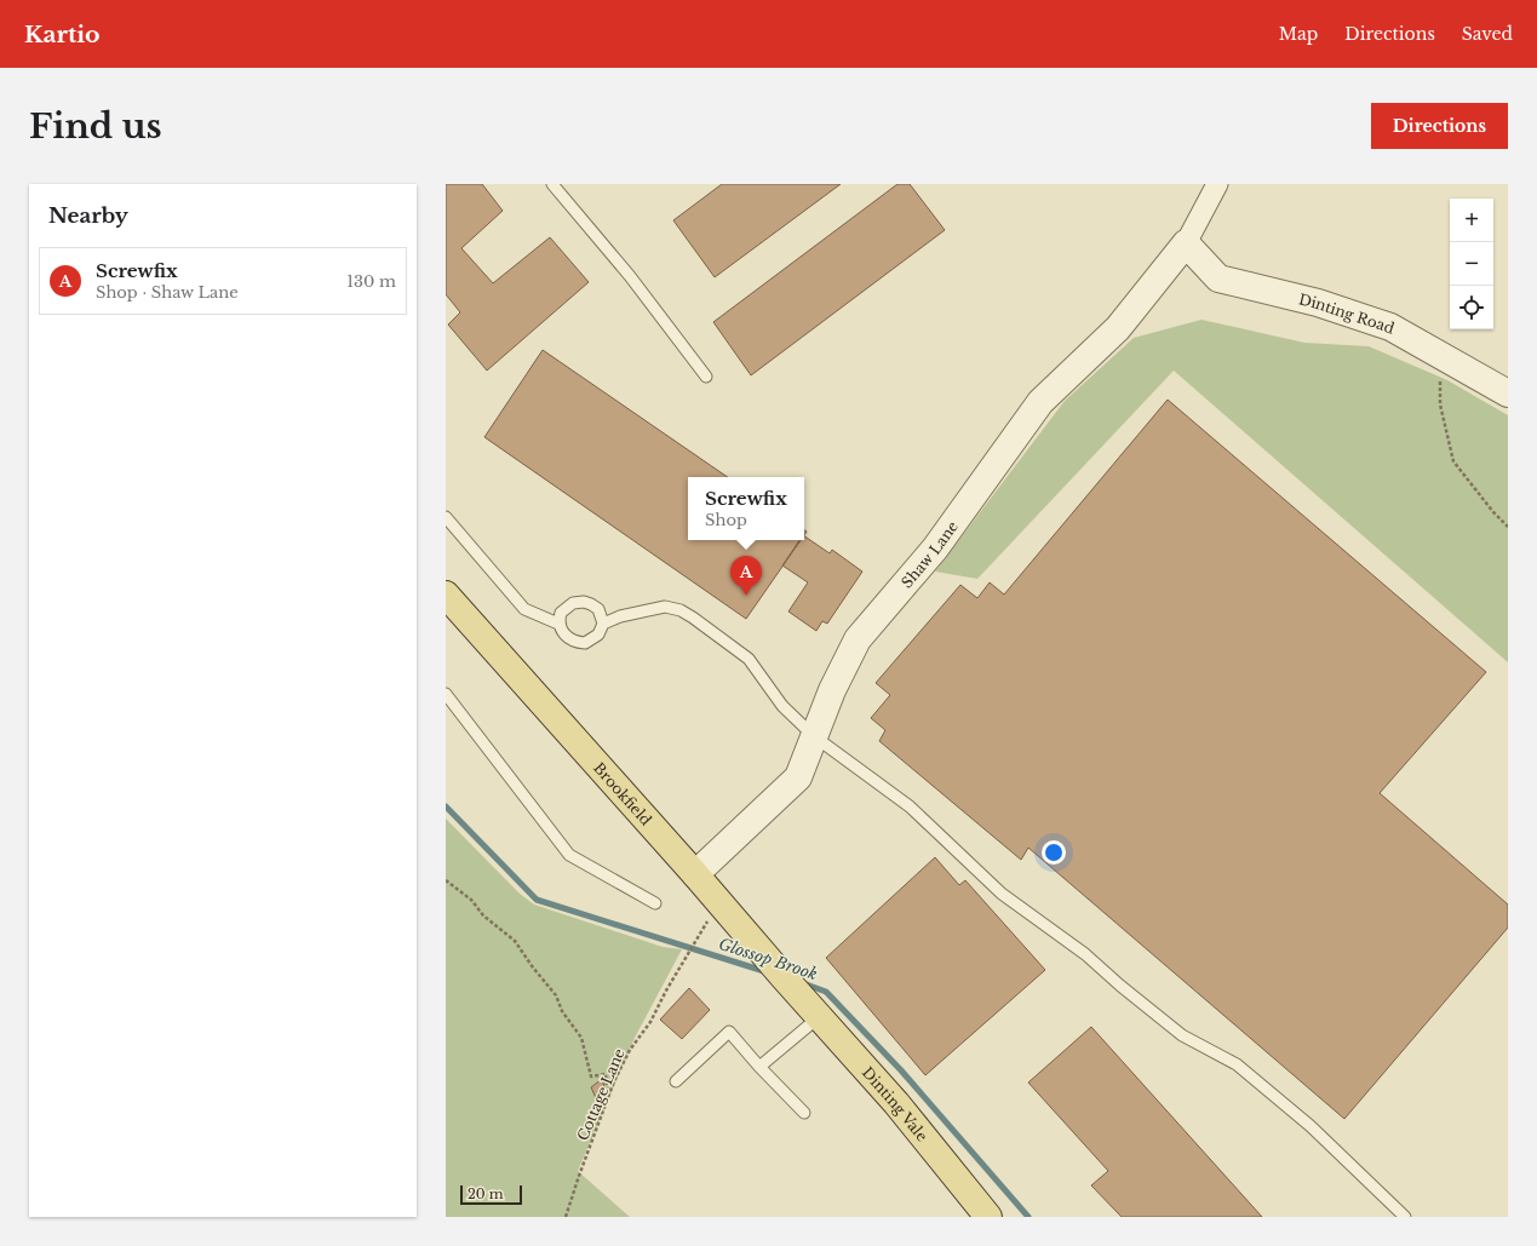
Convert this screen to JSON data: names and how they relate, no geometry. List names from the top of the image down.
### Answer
{
  "streets": {
    "main road": ["Brookfield", "Dinting Vale"],
    "street": ["Dinting Road", "Shaw Lane"],
    "path": ["Cottage Lane"]
  },
  "crossings": [
    ["Dinting Road", "Shaw Lane"],
    ["Shaw Lane", "Brookfield"],
    ["Brookfield", "Dinting Vale"]
  ],
  "water": ["Glossop Brook"],
  "scale_bar": "20 m",
  "page": {
    "header": "Kartio",
    "nav": ["Map", "Directions", "Saved"],
    "buttons": "Directions",
    "title": "Find us",
    "heading": "Nearby",
    "map_buttons": ["+", "−"],
    "list": [
      {
        "mark": "A",
        "name": "Screwfix",
        "note": "Shop · Shaw Lane",
        "value": "130 m"
      }
    ],
    "popup": ["Screwfix", "Shop"],
    "pins": "A",
    "scale": "20 m"
  }
}
